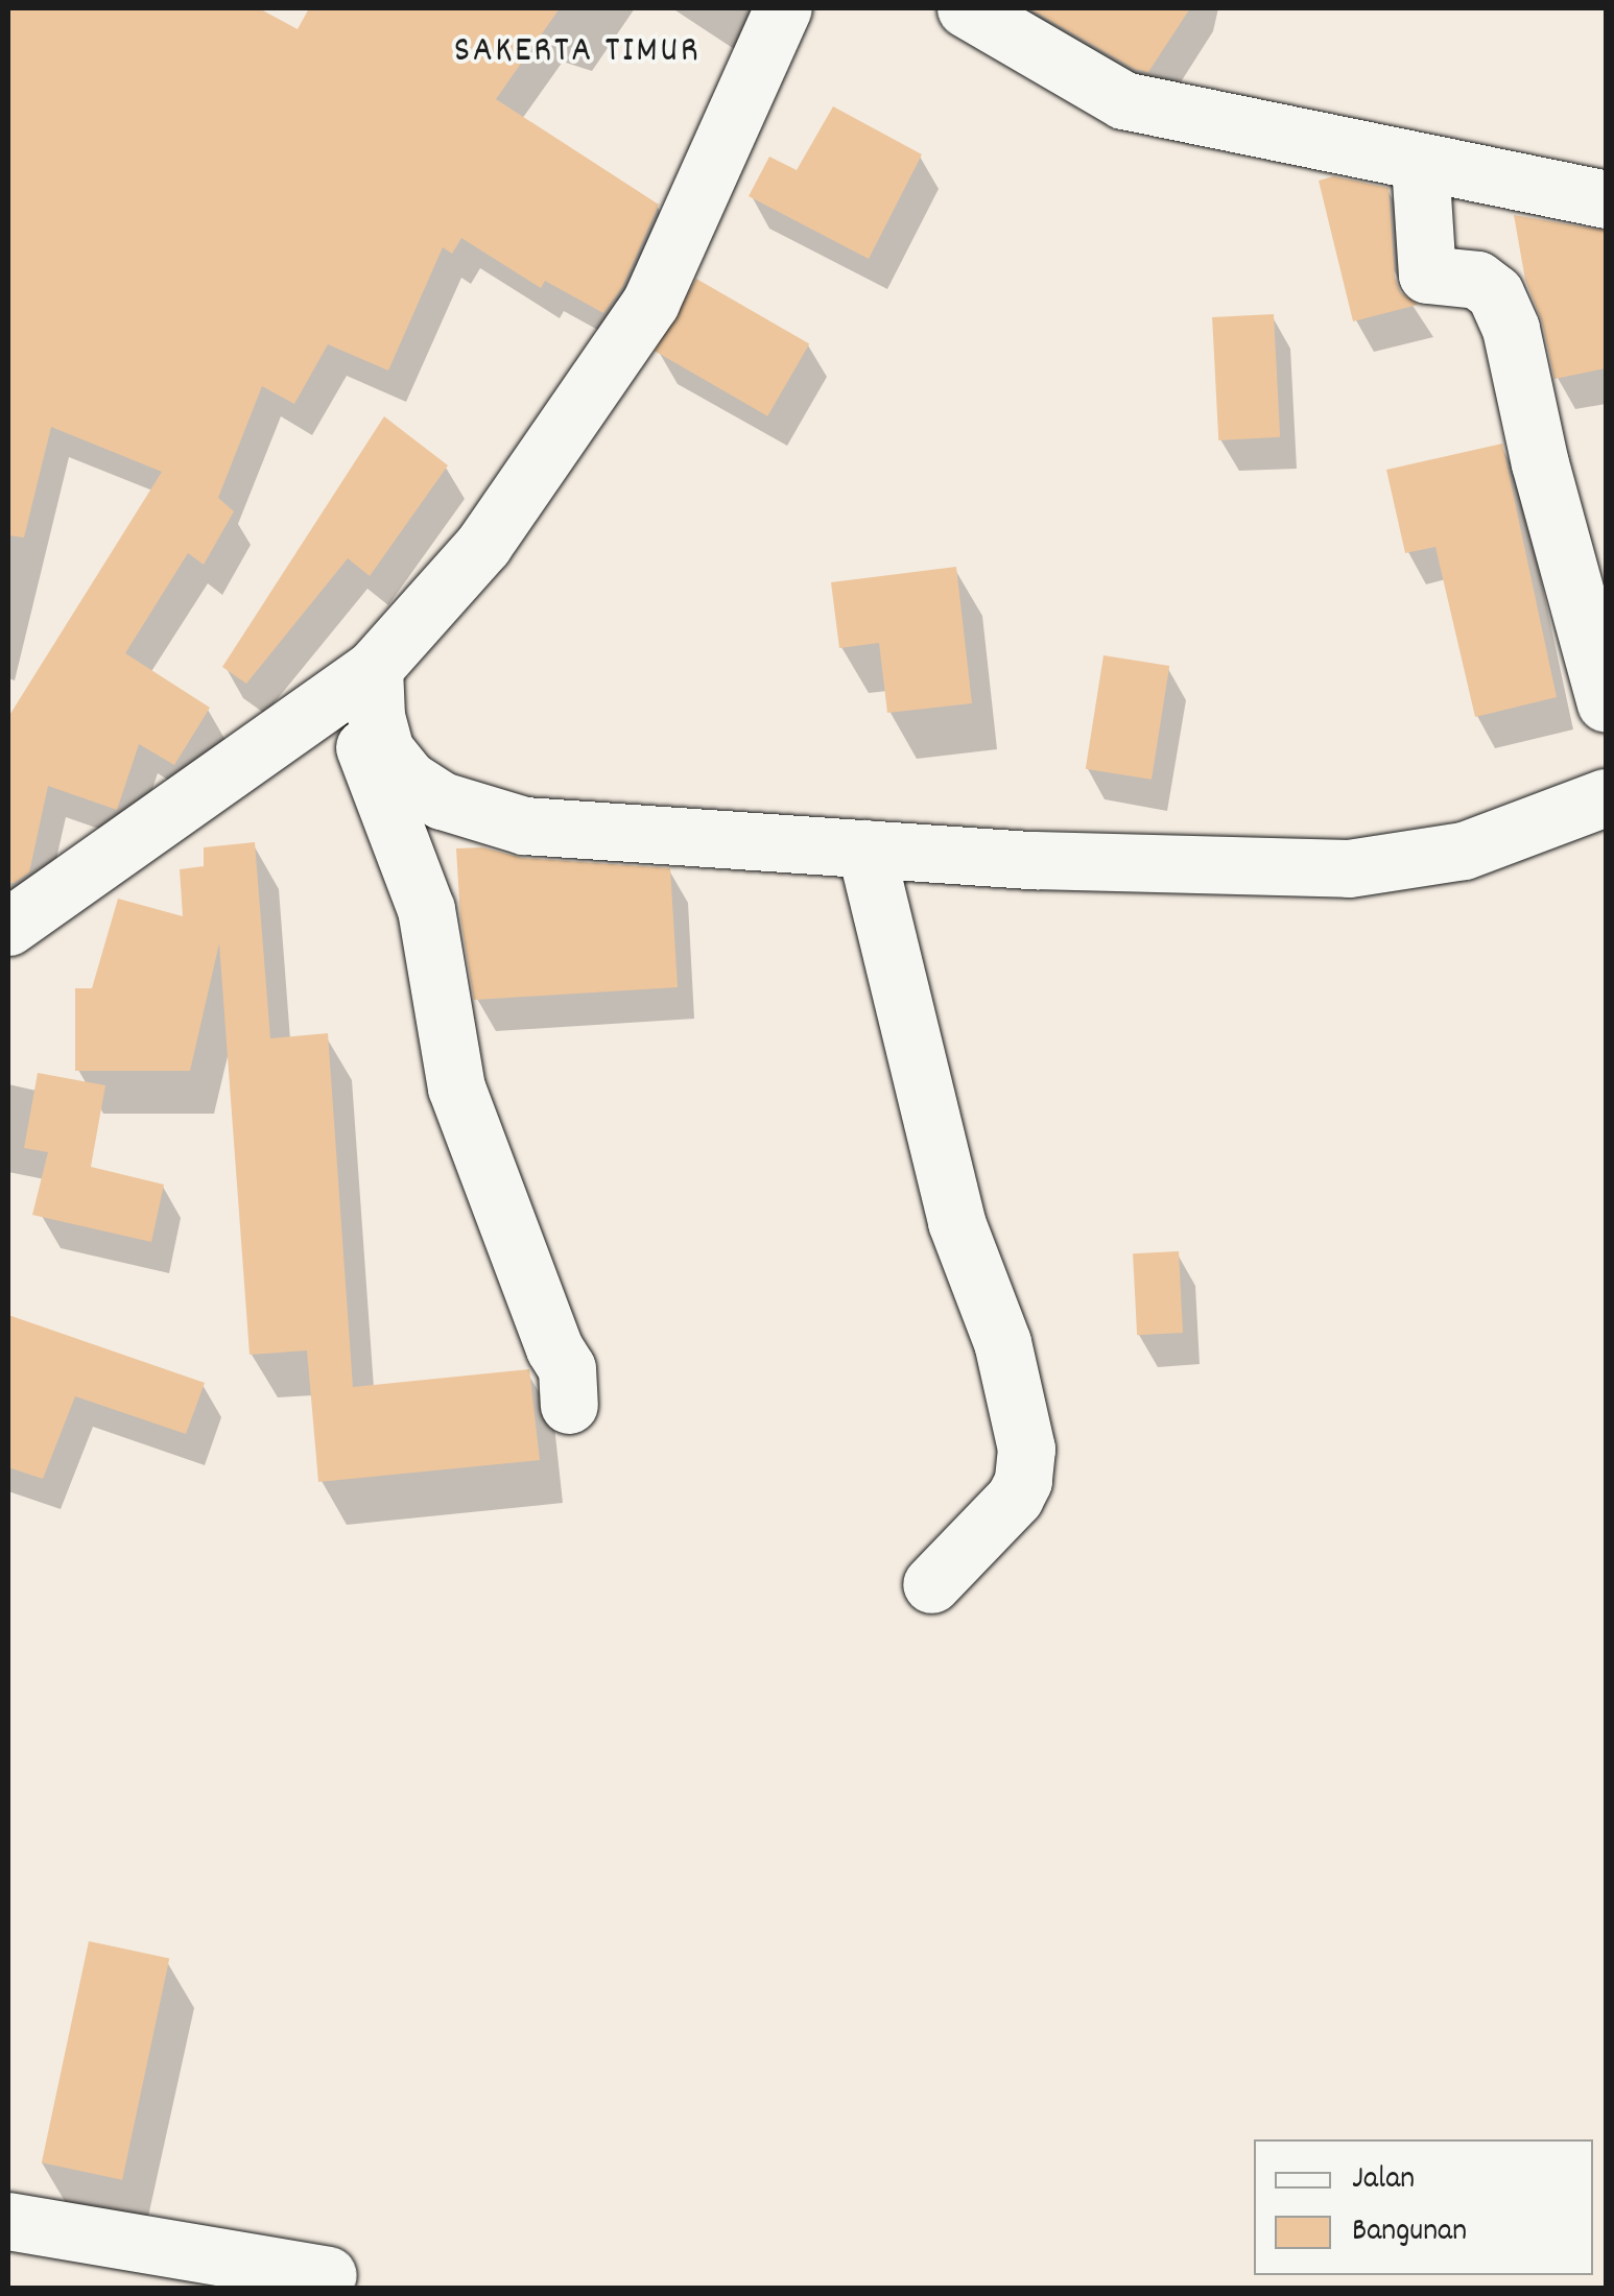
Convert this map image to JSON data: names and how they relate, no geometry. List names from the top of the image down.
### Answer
{
  "districts": ["SAKERTA TIMUR"],
  "legend": ["Jalan", "Bangunan"]
}
